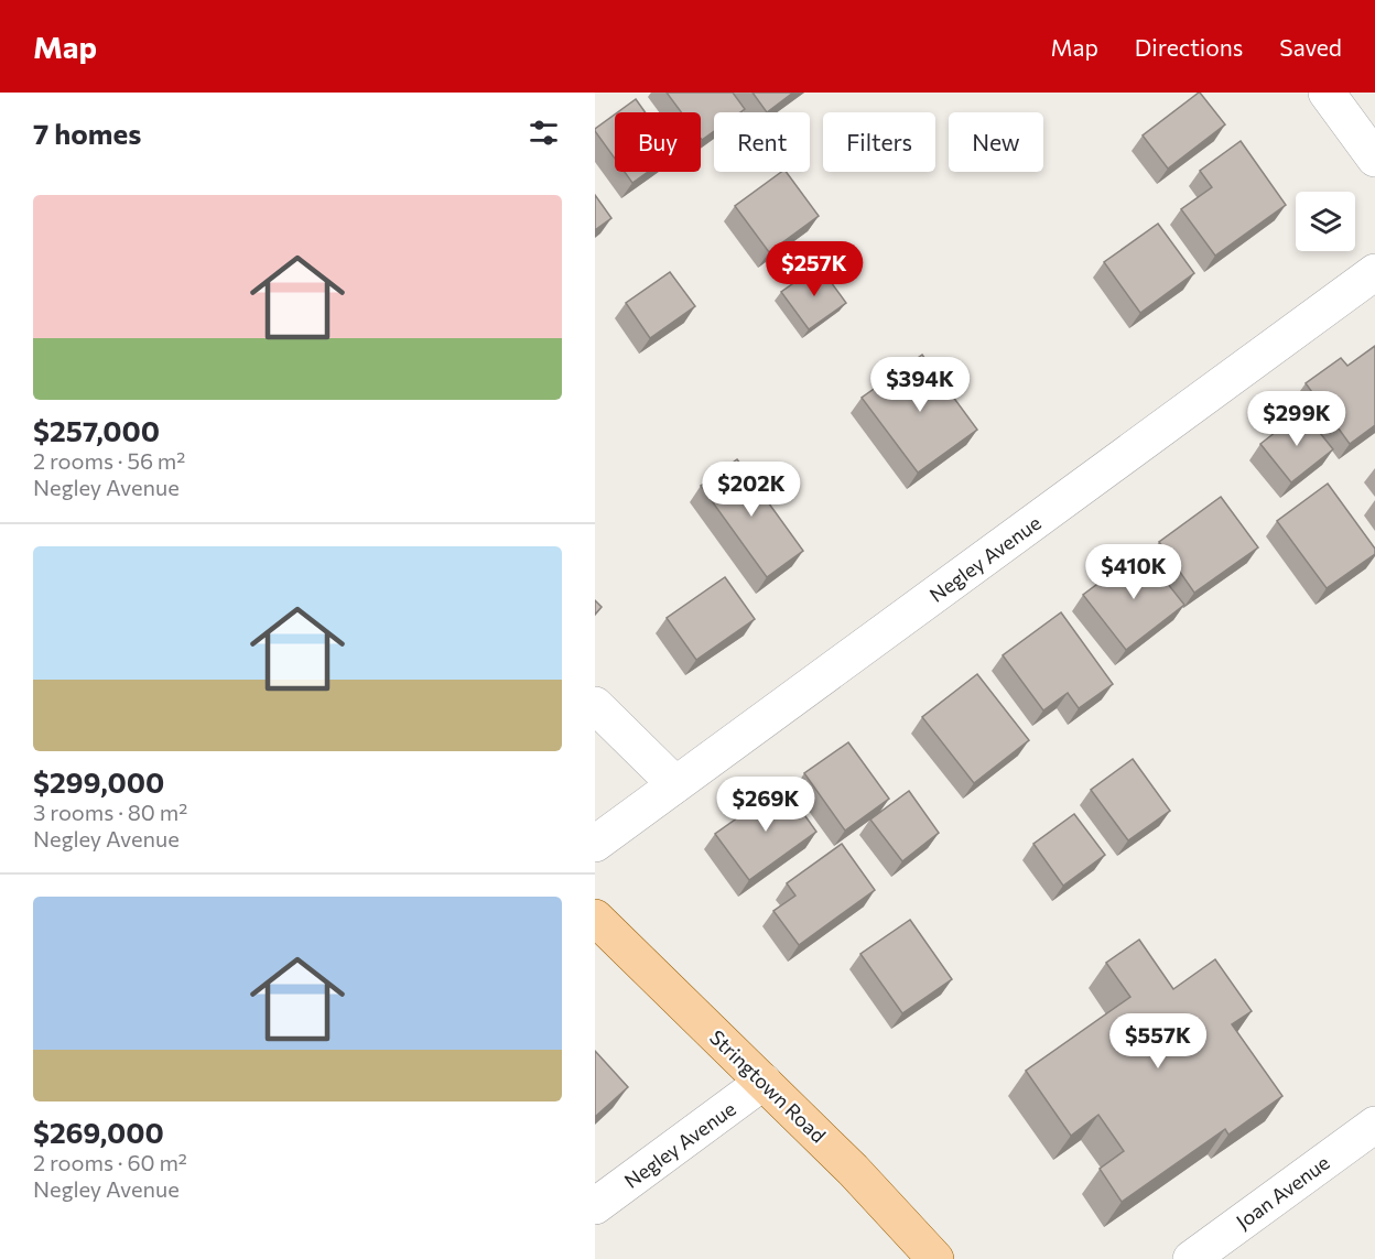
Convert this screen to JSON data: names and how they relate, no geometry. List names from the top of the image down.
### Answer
{
  "streets": {
    "main road": ["Stringtown Road"],
    "street": ["Negley Avenue", "Joan Avenue"]
  },
  "crossings": [
    ["Negley Avenue", "Stringtown Road"]
  ],
  "page": {
    "header": "Map",
    "nav": ["Map", "Directions", "Saved"],
    "heading": "7 homes",
    "chip": [
      "Buy",
      "Rent",
      "Filters",
      "New"
    ],
    "list": [
      {
        "name": "$257,000",
        "note": "2 rooms · 56 m² · Negley Avenue"
      },
      {
        "name": "$299,000",
        "note": "3 rooms · 80 m² · Negley Avenue"
      },
      {
        "name": "$269,000",
        "note": "2 rooms · 60 m² · Negley Avenue"
      }
    ],
    "price": [
      "$257K",
      "$394K",
      "$299K",
      "$202K",
      "$410K",
      "$269K",
      "$557K"
    ]
  }
}
